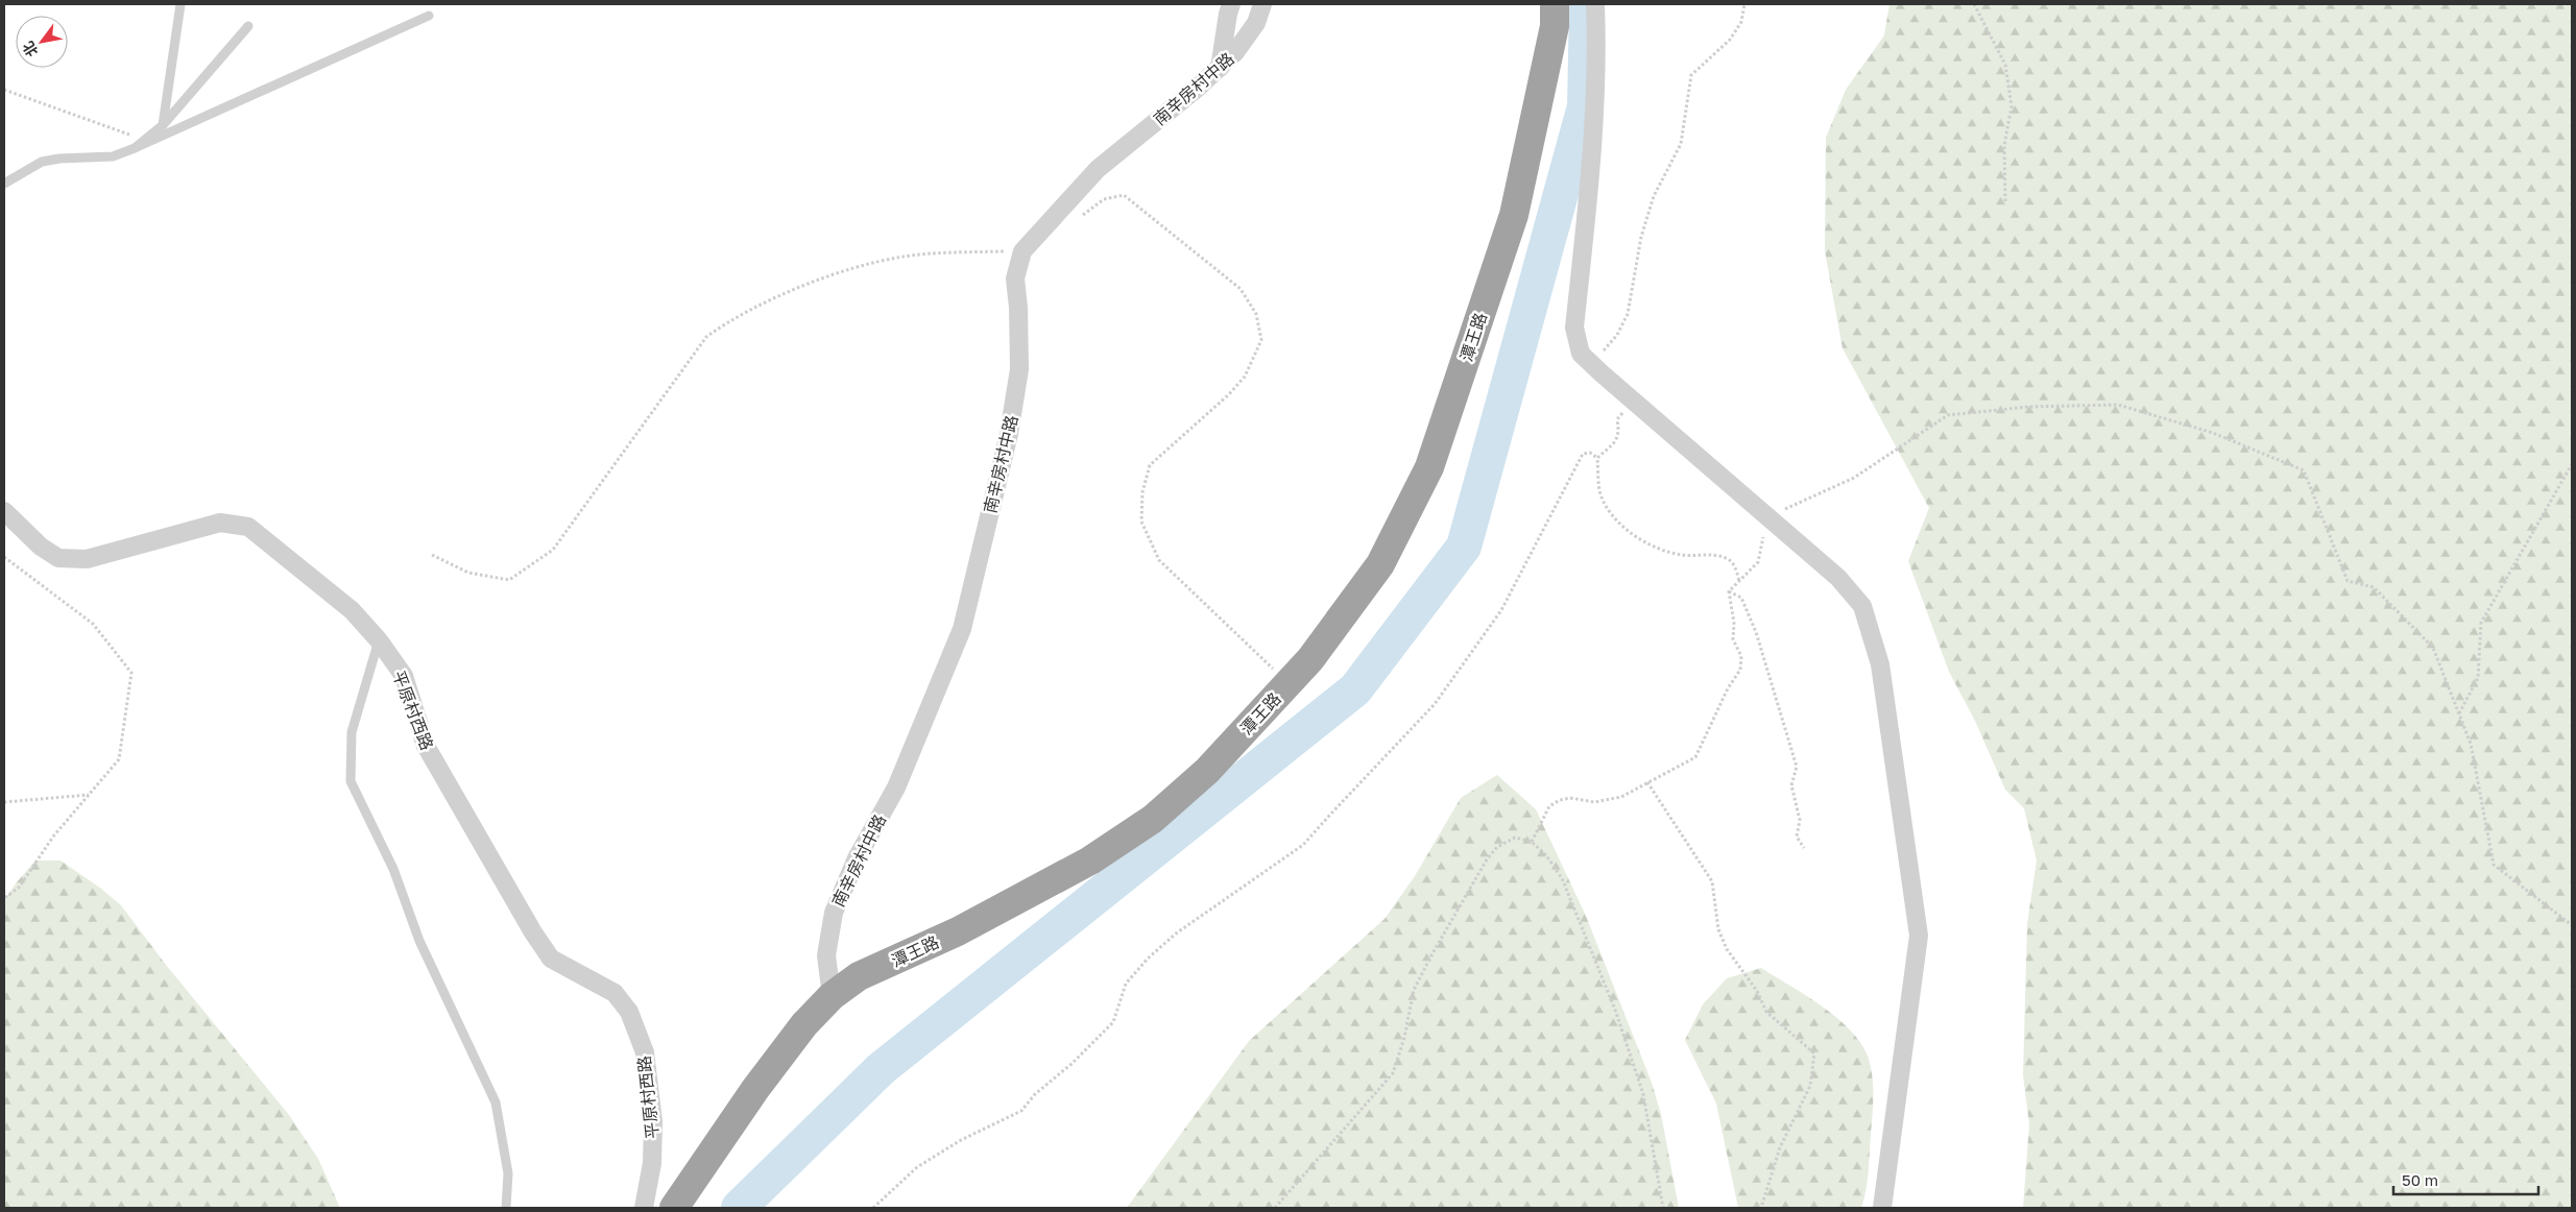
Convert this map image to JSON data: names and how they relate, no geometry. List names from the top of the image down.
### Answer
{
  "streets": {
    "highway": ["潭王路"],
    "street": ["南辛房村中路", "平原村西路"]
  },
  "crossings": [
    ["南辛房村中路", "潭王路"]
  ],
  "scale_bar": "50 m",
  "north": "bottom left"
}
